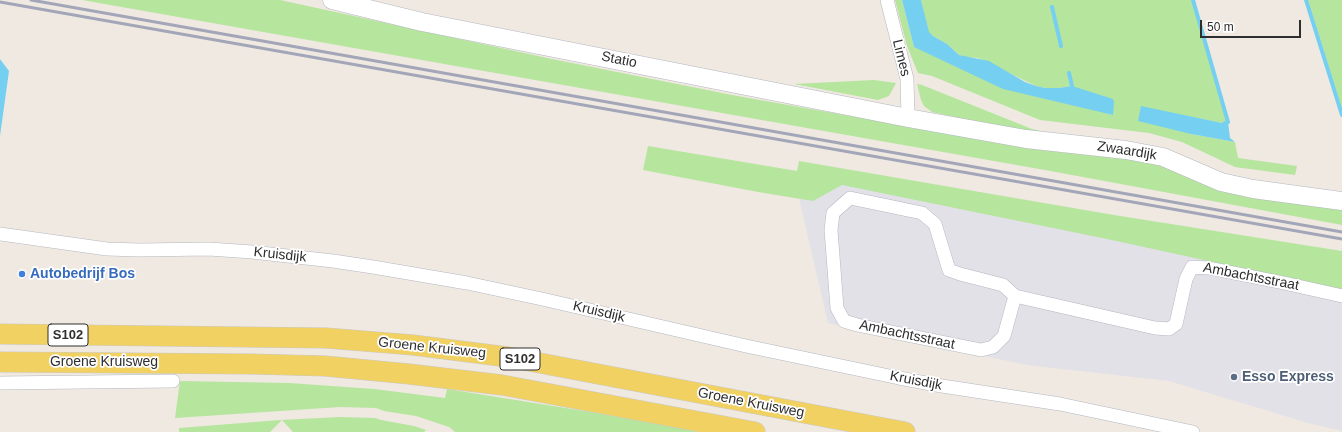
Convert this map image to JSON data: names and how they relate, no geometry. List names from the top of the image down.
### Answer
{
  "streets": {
    "main road": ["S102", "Groene Kruisweg"],
    "street": [
      "Limes",
      "Statio",
      "Zwaardijk",
      "Kruisdijk",
      "Ambachtsstraat"
    ]
  },
  "crossings": [
    ["Limes", "Statio"],
    ["Limes", "Zwaardijk"],
    ["Statio", "Zwaardijk"]
  ],
  "places": ["Autobedrijf Bos", "Esso Express"],
  "scale_bar": "50 m"
}
